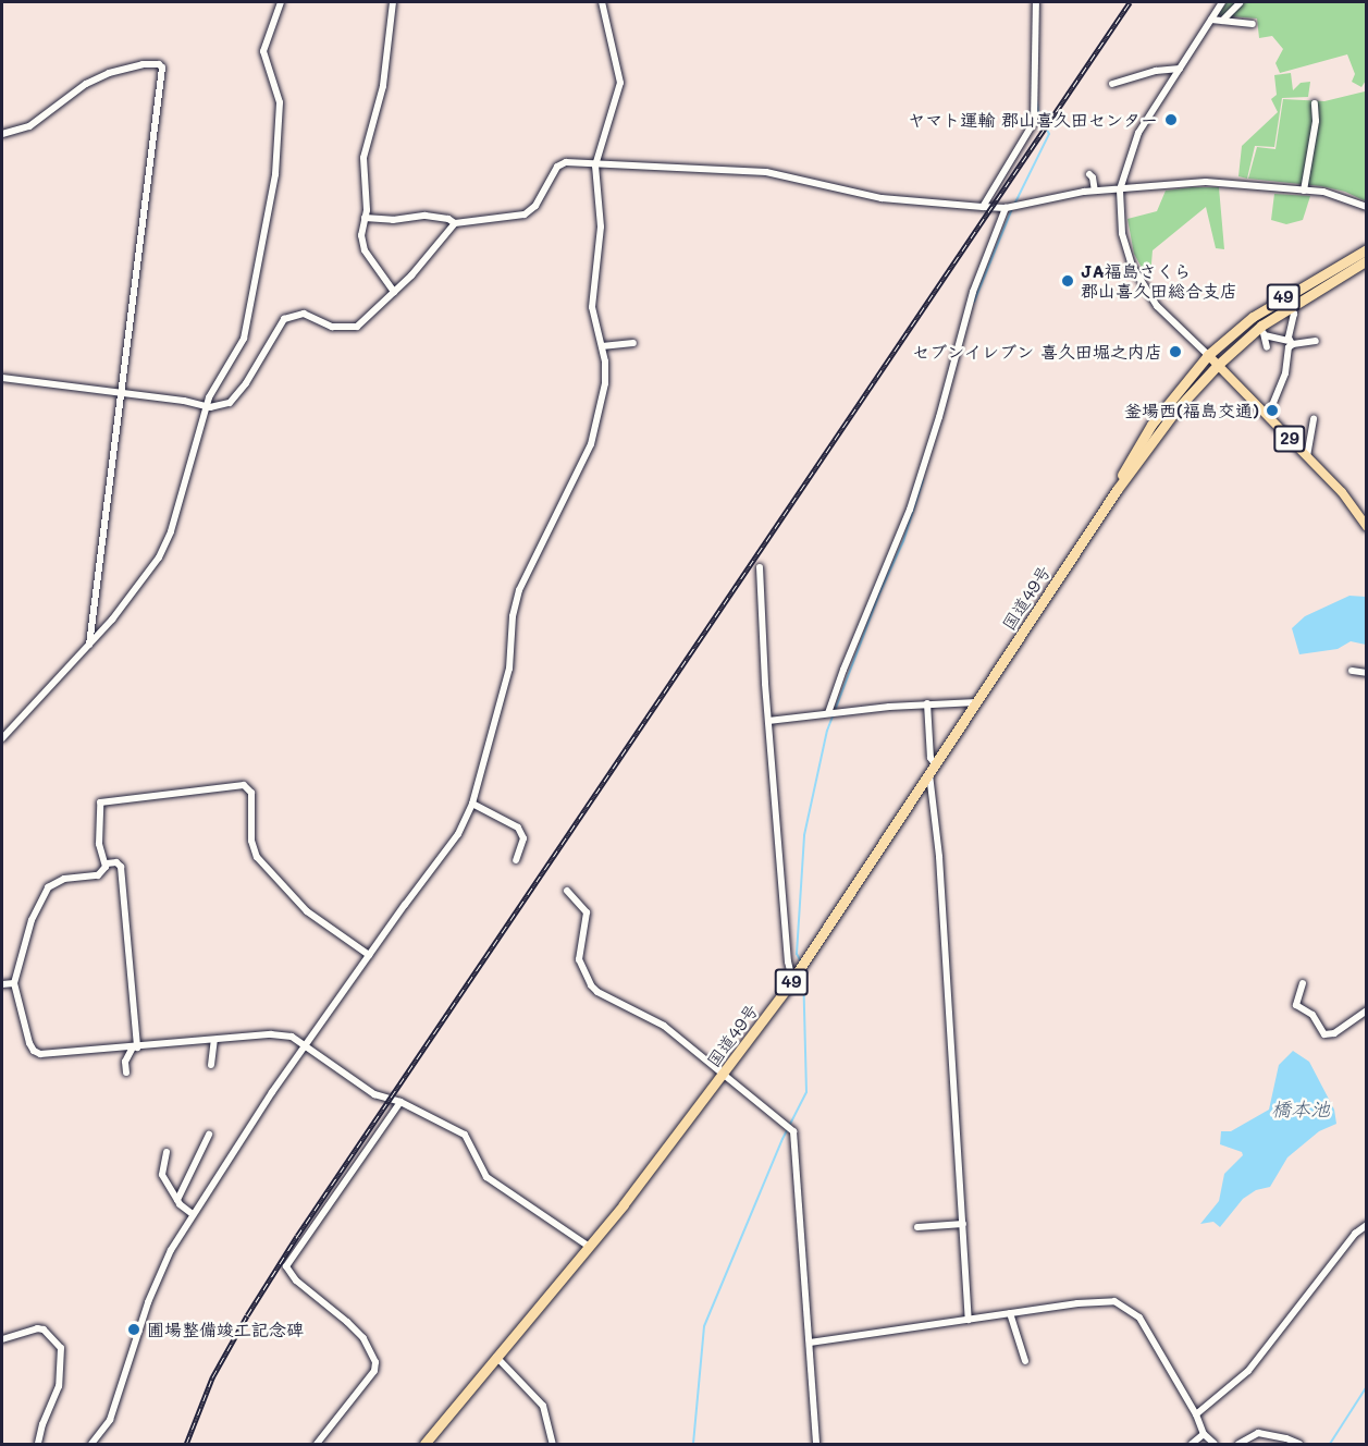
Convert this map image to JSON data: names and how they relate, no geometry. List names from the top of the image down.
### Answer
{
  "streets": {
    "highway": ["49", "国道49号"],
    "main road": ["29"]
  },
  "crossings": [
    ["29", "国道49号"]
  ],
  "water": ["橋本池"],
  "places": [
    "ヤマト運輸 郡山喜久田センター",
    "JA福島さくら 郡山喜久田総合支店",
    "セブンイレブン 喜久田堀之内店",
    "釜場西(福島交通)",
    "圃場整備竣工記念碑"
  ]
}
